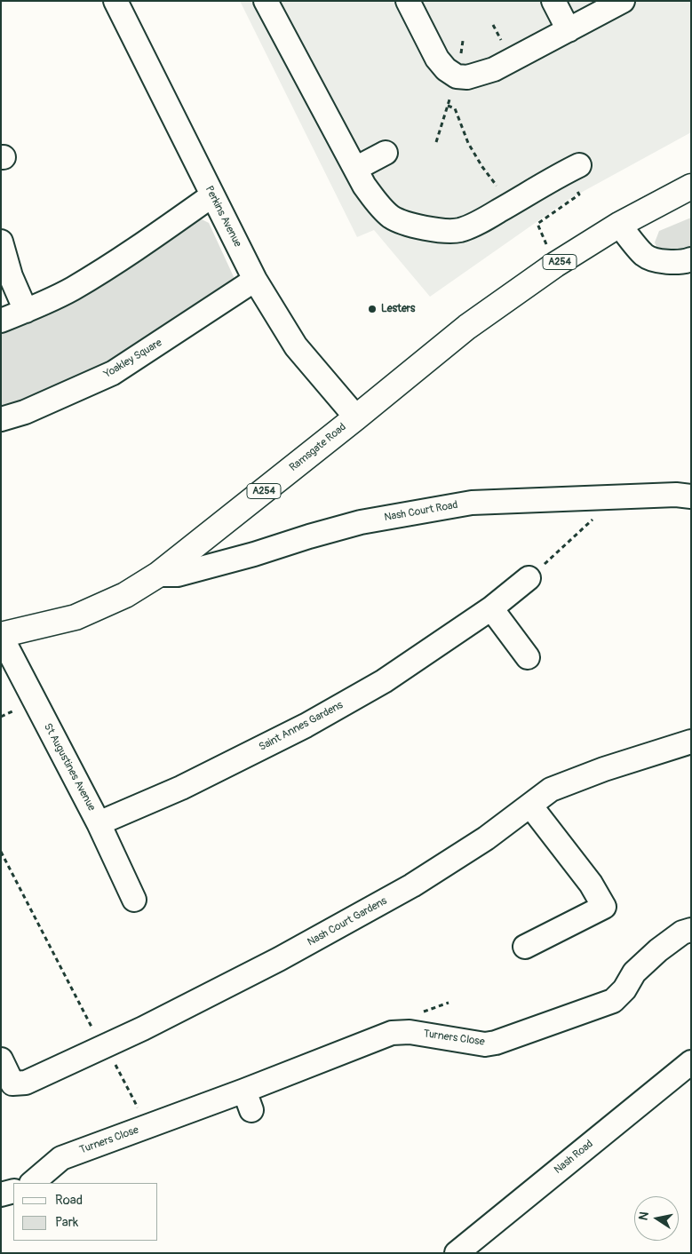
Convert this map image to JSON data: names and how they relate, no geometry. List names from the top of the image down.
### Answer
{
  "streets": {
    "main road": ["A254", "Ramsgate Road"],
    "street": [
      "Perkins Avenue",
      "Yoakley Square",
      "Nash Court Road",
      "Saint Annes Gardens",
      "St Augustines Avenue",
      "Nash Court Gardens",
      "Turners Close",
      "Nash Road"
    ]
  },
  "crossings": [
    ["Perkins Avenue", "Yoakley Square"],
    ["Perkins Avenue", "Ramsgate Road"],
    ["Ramsgate Road", "Nash Court Road"],
    ["Ramsgate Road", "St Augustines Avenue"],
    ["Saint Annes Gardens", "St Augustines Avenue"]
  ],
  "places": ["Lesters"],
  "legend": ["Road", "Park"],
  "north": "left"
}
